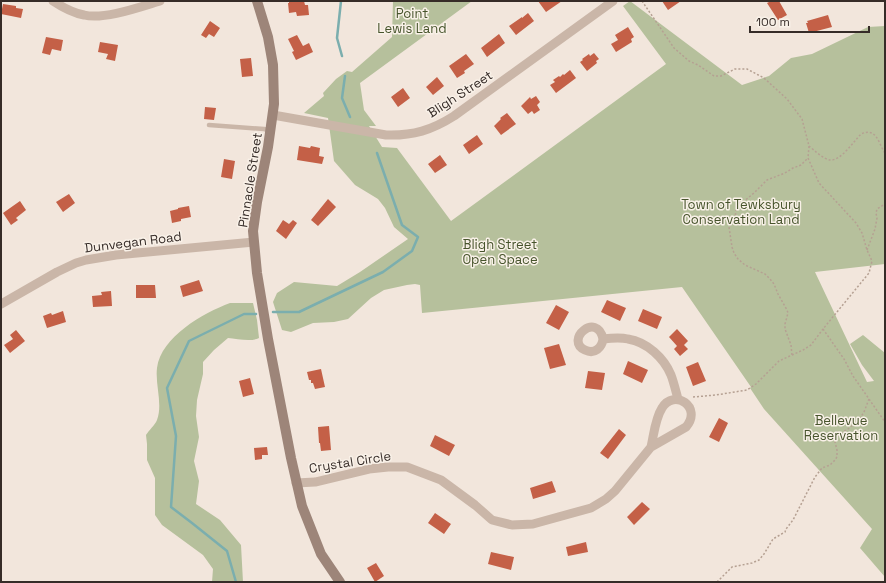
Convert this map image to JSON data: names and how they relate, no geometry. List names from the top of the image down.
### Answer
{
  "streets": {
    "street": [
      "Bligh Street",
      "Pinnacle Street",
      "Dunvegan Road",
      "Crystal Circle"
    ]
  },
  "crossings": [
    ["Bligh Street", "Pinnacle Street"],
    ["Pinnacle Street", "Dunvegan Road"],
    ["Pinnacle Street", "Crystal Circle"]
  ],
  "parks": [
    "Point Lewis Land",
    "Town of Tewksbury Conservation Land",
    "Bligh Street Open Space",
    "Bellevue Reservation"
  ],
  "scale_bar": "100 m"
}
